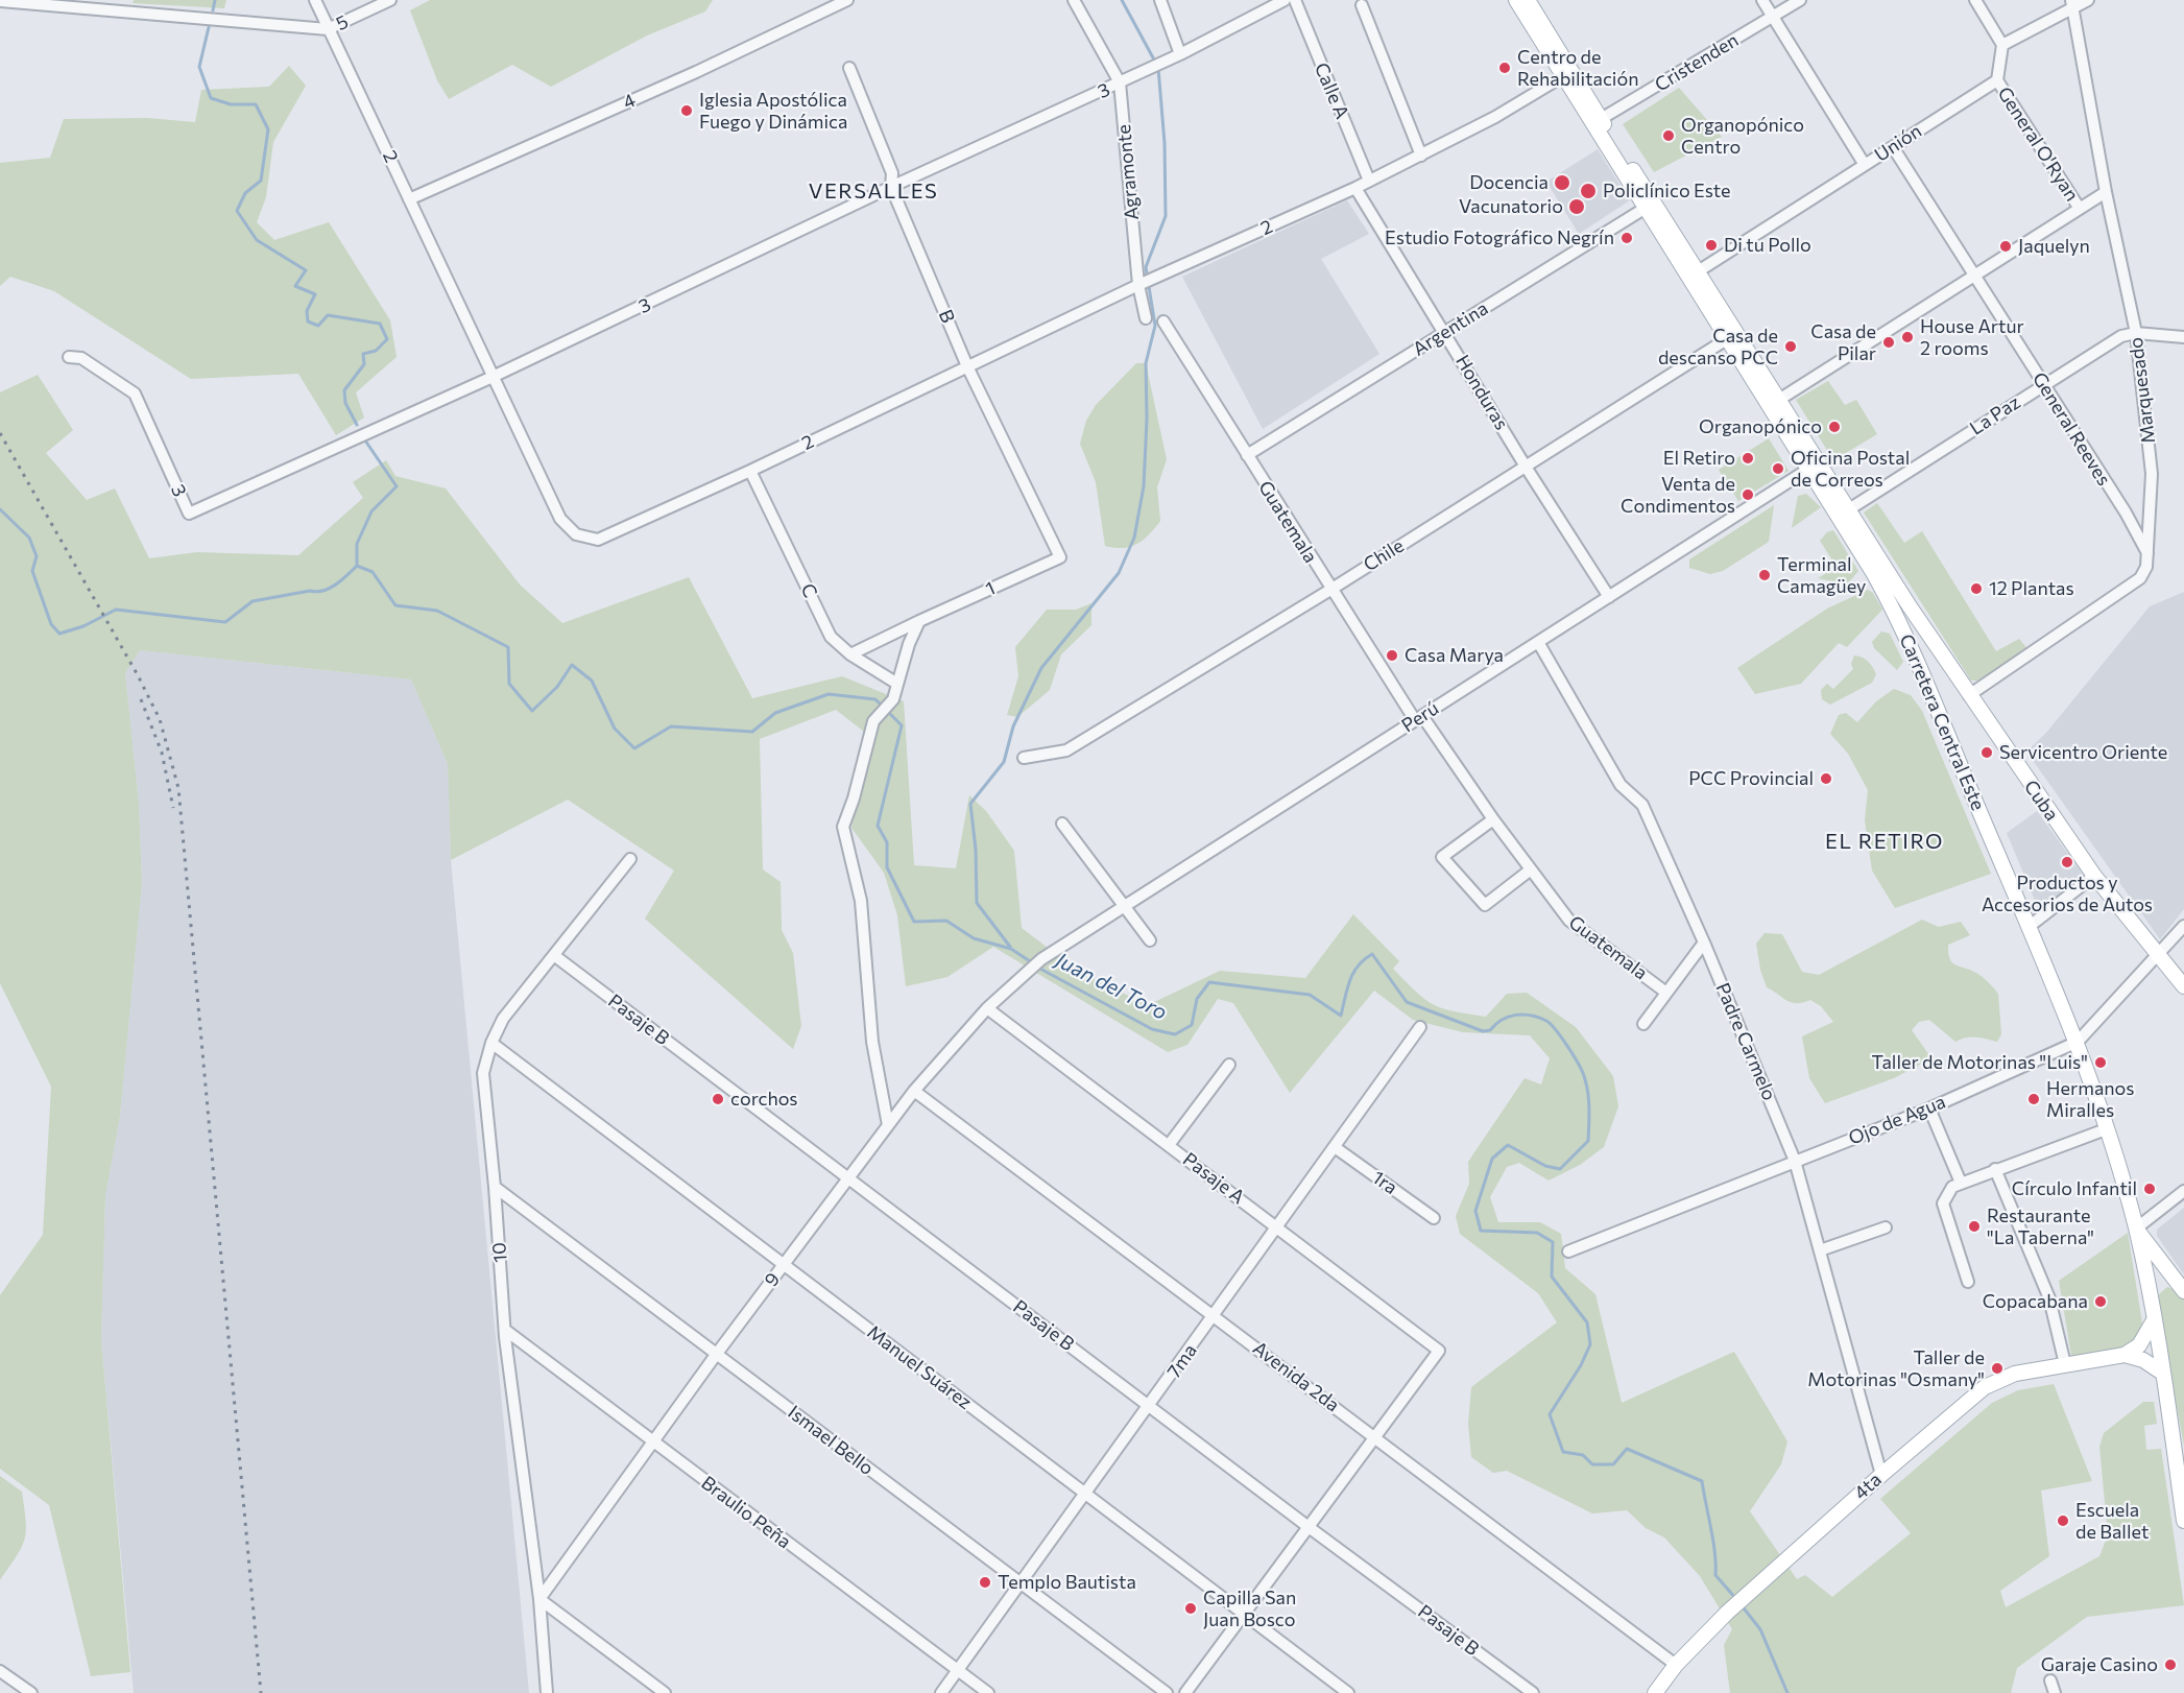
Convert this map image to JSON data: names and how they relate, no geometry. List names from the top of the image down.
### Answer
{
  "streets": {
    "main road": ["Carretera Central Este", "Cuba", "4ta"],
    "street": [
      "5",
      "Cristenden",
      "3",
      "Calle A",
      "4",
      "Unión",
      "General O'Ryan",
      "2",
      "Agramonte",
      "B",
      "Argentina",
      "Marquesado",
      "Honduras",
      "La Paz",
      "General Reeves",
      "Guatemala",
      "Chile",
      "1",
      "C",
      "Perú",
      "Pasaje B",
      "Padre Carmelo",
      "Ojo de Agua",
      "Pasaje A",
      "1ra",
      "10",
      "9",
      "7ma",
      "Manuel Suárez",
      "Avenida 2da",
      "Ismael Bello",
      "Braulio Peña"
    ]
  },
  "crossings": [
    ["5", "2"],
    ["Cristenden", "Carretera Central Este"],
    ["3", "2"],
    ["3", "Agramonte"],
    ["3", "B"],
    ["Calle A", "2"],
    ["4", "2"],
    ["Unión", "General O'Ryan"],
    ["Unión", "General Reeves"],
    ["Unión", "Carretera Central Este"],
    ["2", "Agramonte"],
    ["2", "B"],
    ["2", "Honduras"],
    ["2", "C"],
    ["2", "Carretera Central Este"],
    ["B", "1"],
    ["Argentina", "Honduras"],
    ["Argentina", "Guatemala"],
    ["Argentina", "Carretera Central Este"],
    ["Marquesado", "La Paz"],
    ["Marquesado", "General Reeves"],
    ["Marquesado", "Cuba"],
    ["Honduras", "Chile"],
    ["Honduras", "Perú"],
    ["La Paz", "General Reeves"],
    ["La Paz", "Carretera Central Este"],
    ["Guatemala", "Chile"],
    ["Guatemala", "Perú"],
    ["Chile", "Carretera Central Este"],
    ["1", "C"],
    ["Perú", "Carretera Central Este"],
    ["Perú", "Padre Carmelo"],
    ["Perú", "9"],
    ["Carretera Central Este", "Cuba"],
    ["Carretera Central Este", "Ojo de Agua"],
    ["Cuba", "Ojo de Agua"],
    ["Pasaje B", "10"],
    ["Pasaje B", "9"],
    ["Pasaje B", "7ma"],
    ["Padre Carmelo", "Ojo de Agua"],
    ["Padre Carmelo", "4ta"],
    ["Pasaje A", "9"],
    ["Pasaje A", "7ma"],
    ["Pasaje A", "Avenida 2da"],
    ["1ra", "7ma"],
    ["10", "9"],
    ["10", "Manuel Suárez"],
    ["10", "Ismael Bello"],
    ["10", "Braulio Peña"],
    ["9", "Manuel Suárez"],
    ["9", "Avenida 2da"],
    ["9", "Ismael Bello"],
    ["9", "Braulio Peña"],
    ["7ma", "Manuel Suárez"],
    ["7ma", "Avenida 2da"],
    ["7ma", "Ismael Bello"],
    ["7ma", "Braulio Peña"],
    ["Avenida 2da", "4ta"]
  ],
  "districts": ["VERSALLES", "EL RETIRO"],
  "water": ["Juan del Toro"],
  "places": [
    "Centro de Rehabilitación",
    "Iglesia Apostólica Fuego y Dinámica",
    "Organopónico Centro",
    "Docencia",
    "Policlínico Este",
    "Vacunatorio",
    "Estudio Fotográfico Negrín",
    "Di tu Pollo",
    "Jaquelyn",
    "House Artur 2 rooms",
    "Casa de Pilar",
    "Casa de descanso PCC",
    "Organopónico",
    "El Retiro",
    "Oficina Postal de Correos",
    "Venta de Condimentos",
    "Terminal Camagüey",
    "12 Plantas",
    "Casa Marya",
    "Servicentro Oriente",
    "PCC Provincial",
    "Productos y Accesorios de Autos",
    "Taller de Motorinas \"Luis\"",
    "corchos",
    "Hermanos Miralles",
    "Círculo Infantil",
    "Restaurante \"La Taberna\"",
    "Copacabana",
    "Taller de Motorinas \"Osmany\"",
    "Escuela de Ballet",
    "Templo Bautista",
    "Capilla San Juan Bosco",
    "Garaje Casino"
  ]
}
